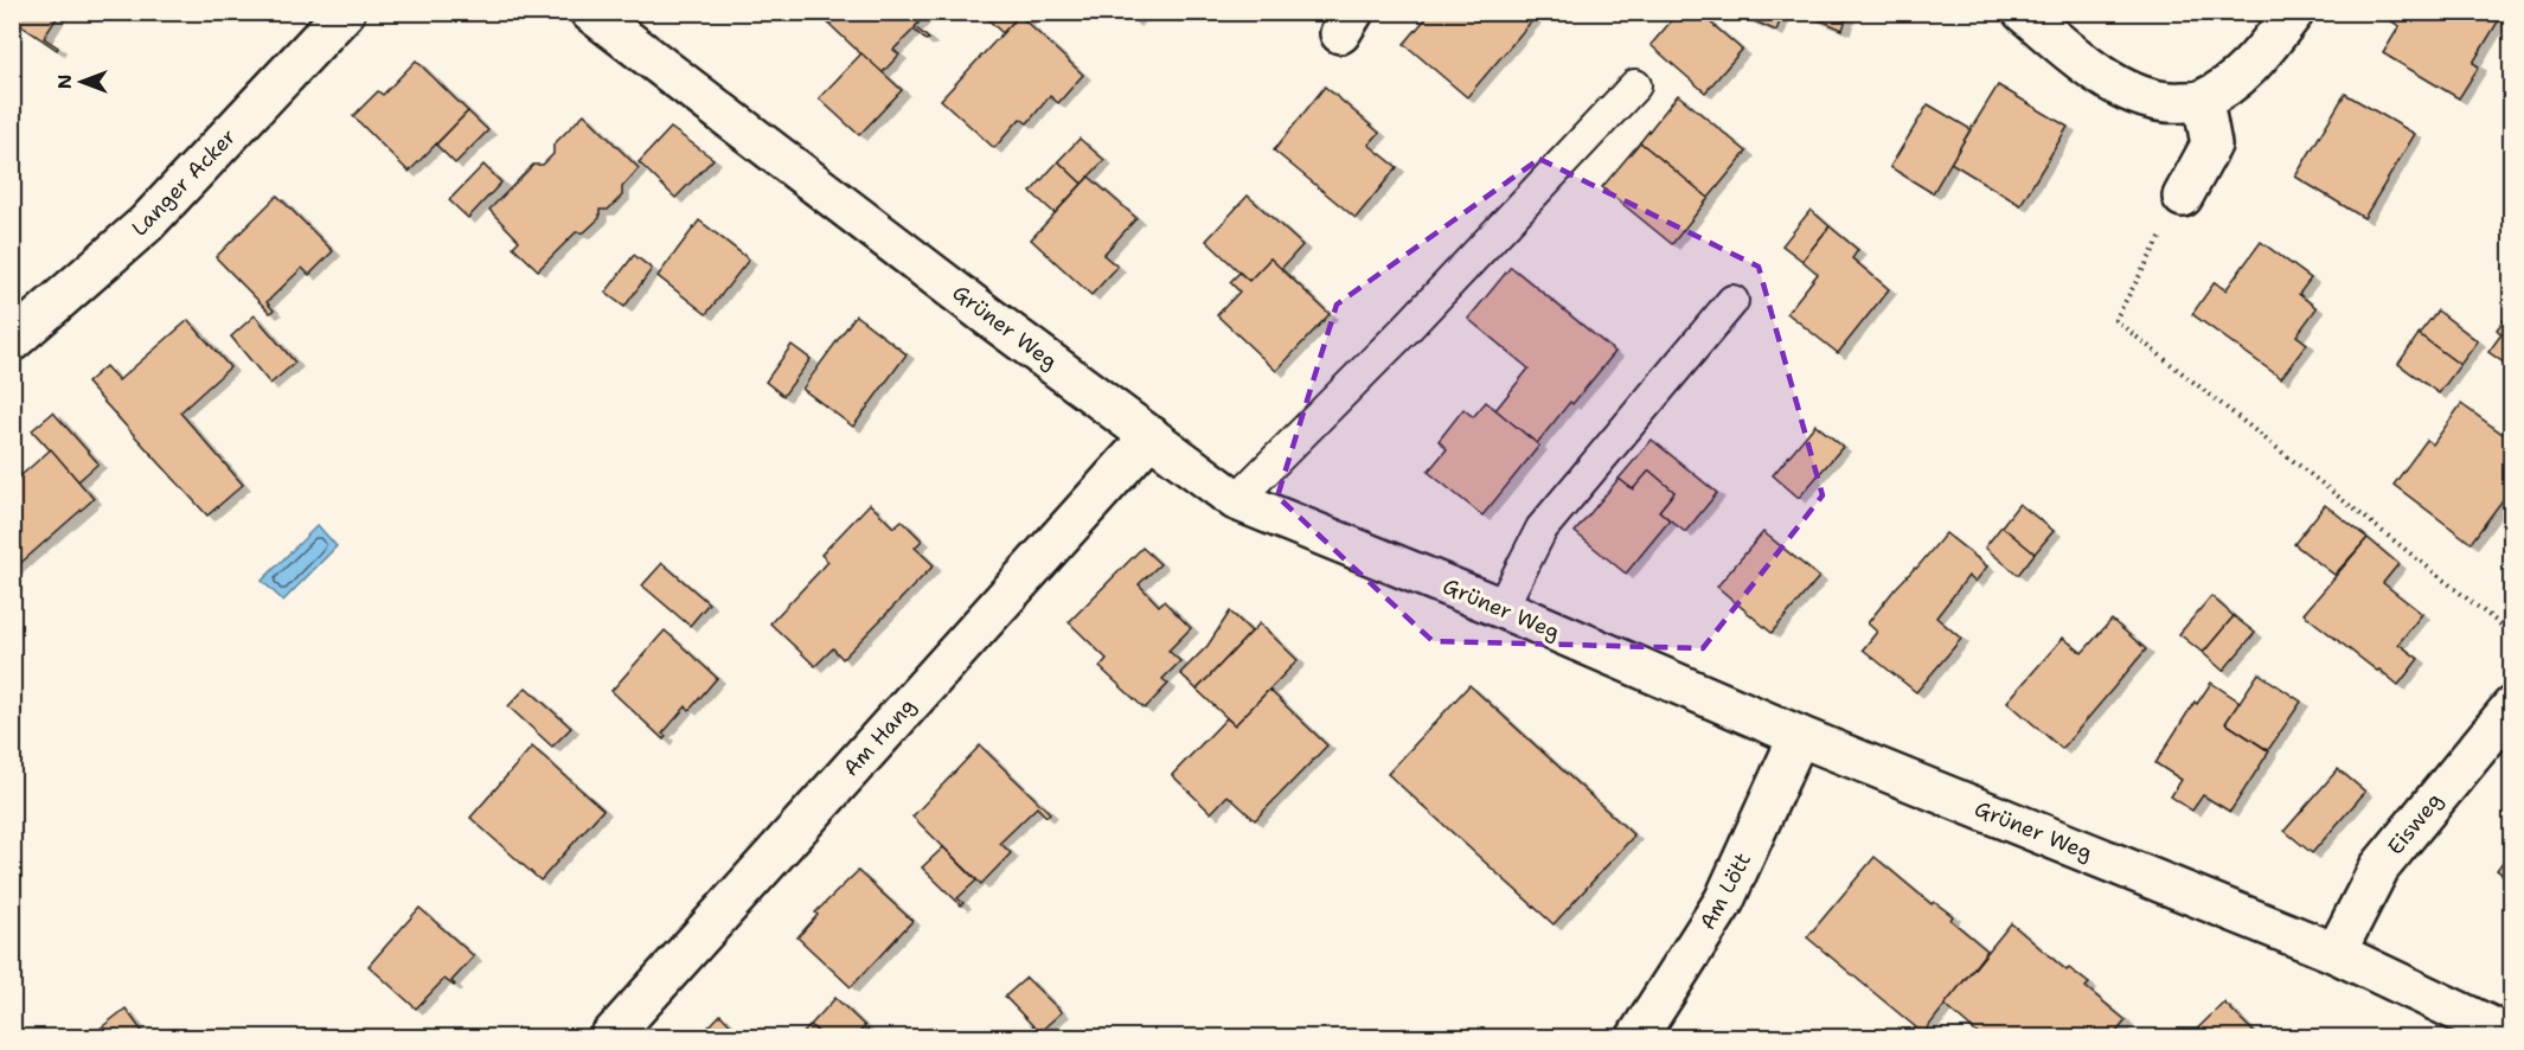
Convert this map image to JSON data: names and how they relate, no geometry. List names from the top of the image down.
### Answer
{
  "streets": {
    "street": [
      "Langer Acker",
      "Grüner Weg",
      "Am Hang",
      "Eisweg",
      "Am Lött"
    ]
  },
  "crossings": [
    ["Grüner Weg", "Am Hang"],
    ["Grüner Weg", "Eisweg"],
    ["Grüner Weg", "Am Lött"]
  ],
  "north": "left"
}
